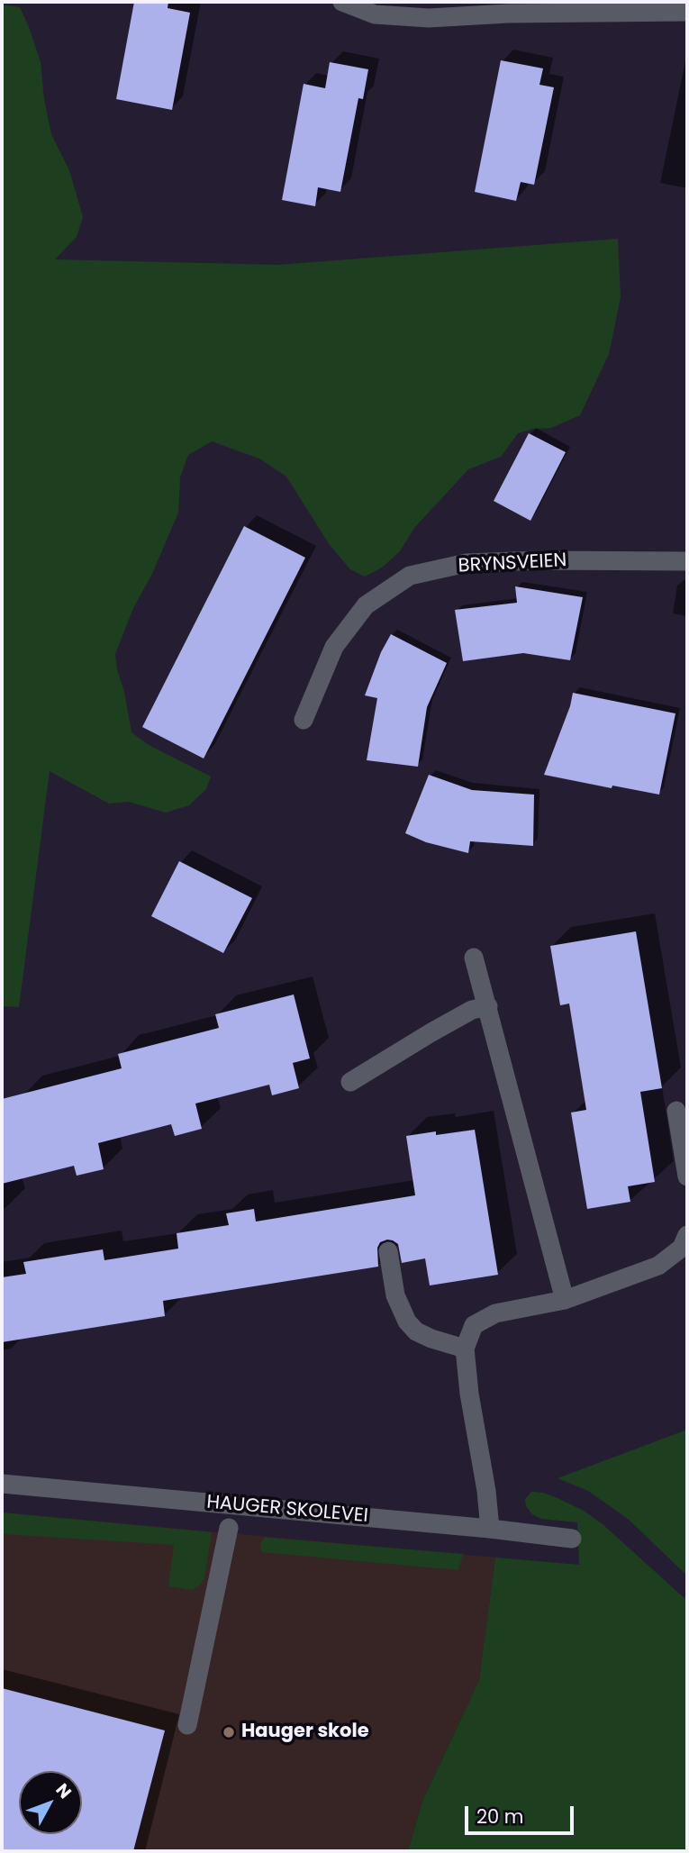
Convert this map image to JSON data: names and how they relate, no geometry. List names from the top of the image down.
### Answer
{
  "streets": {
    "street": ["BRYNSVEIEN", "HAUGER SKOLEVEI"]
  },
  "places": ["Hauger skole"],
  "scale_bar": "20 m",
  "north": "top right"
}
